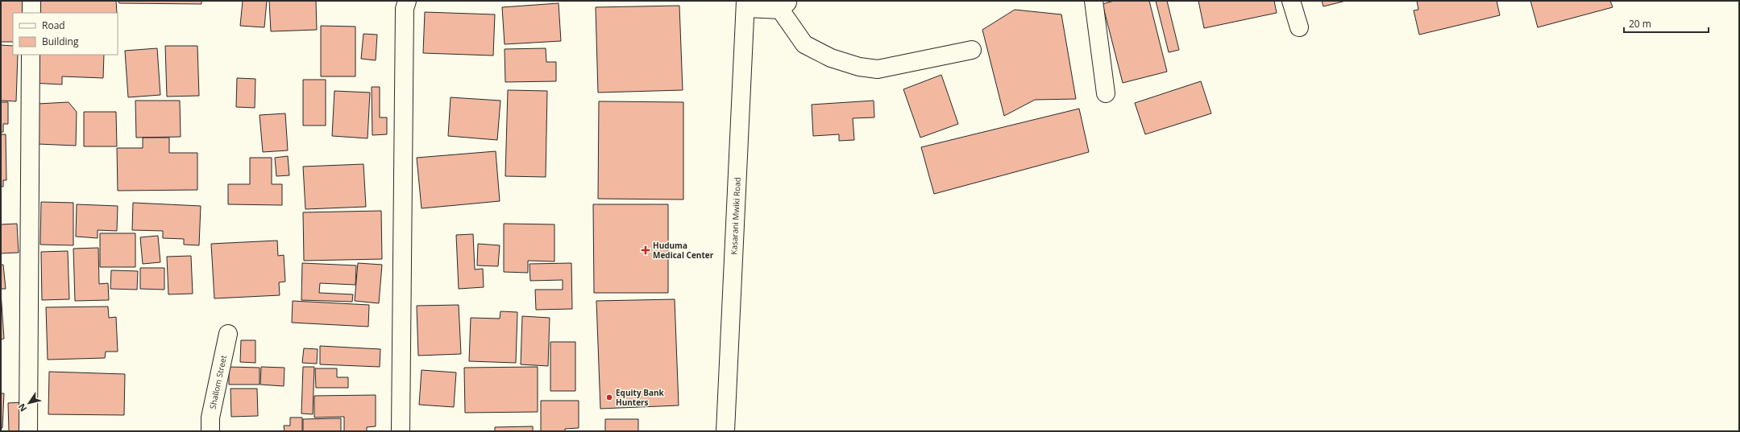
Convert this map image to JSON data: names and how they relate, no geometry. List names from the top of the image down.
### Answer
{
  "streets": {
    "street": ["Kasarani Mwiki Road", "Shallom Street"]
  },
  "places": {
    "health": ["Huduma Medical Center"],
    "other": ["Equity Bank Hunters"]
  },
  "legend": ["Road", "Building"],
  "scale_bar": "20 m",
  "north": "bottom left"
}
